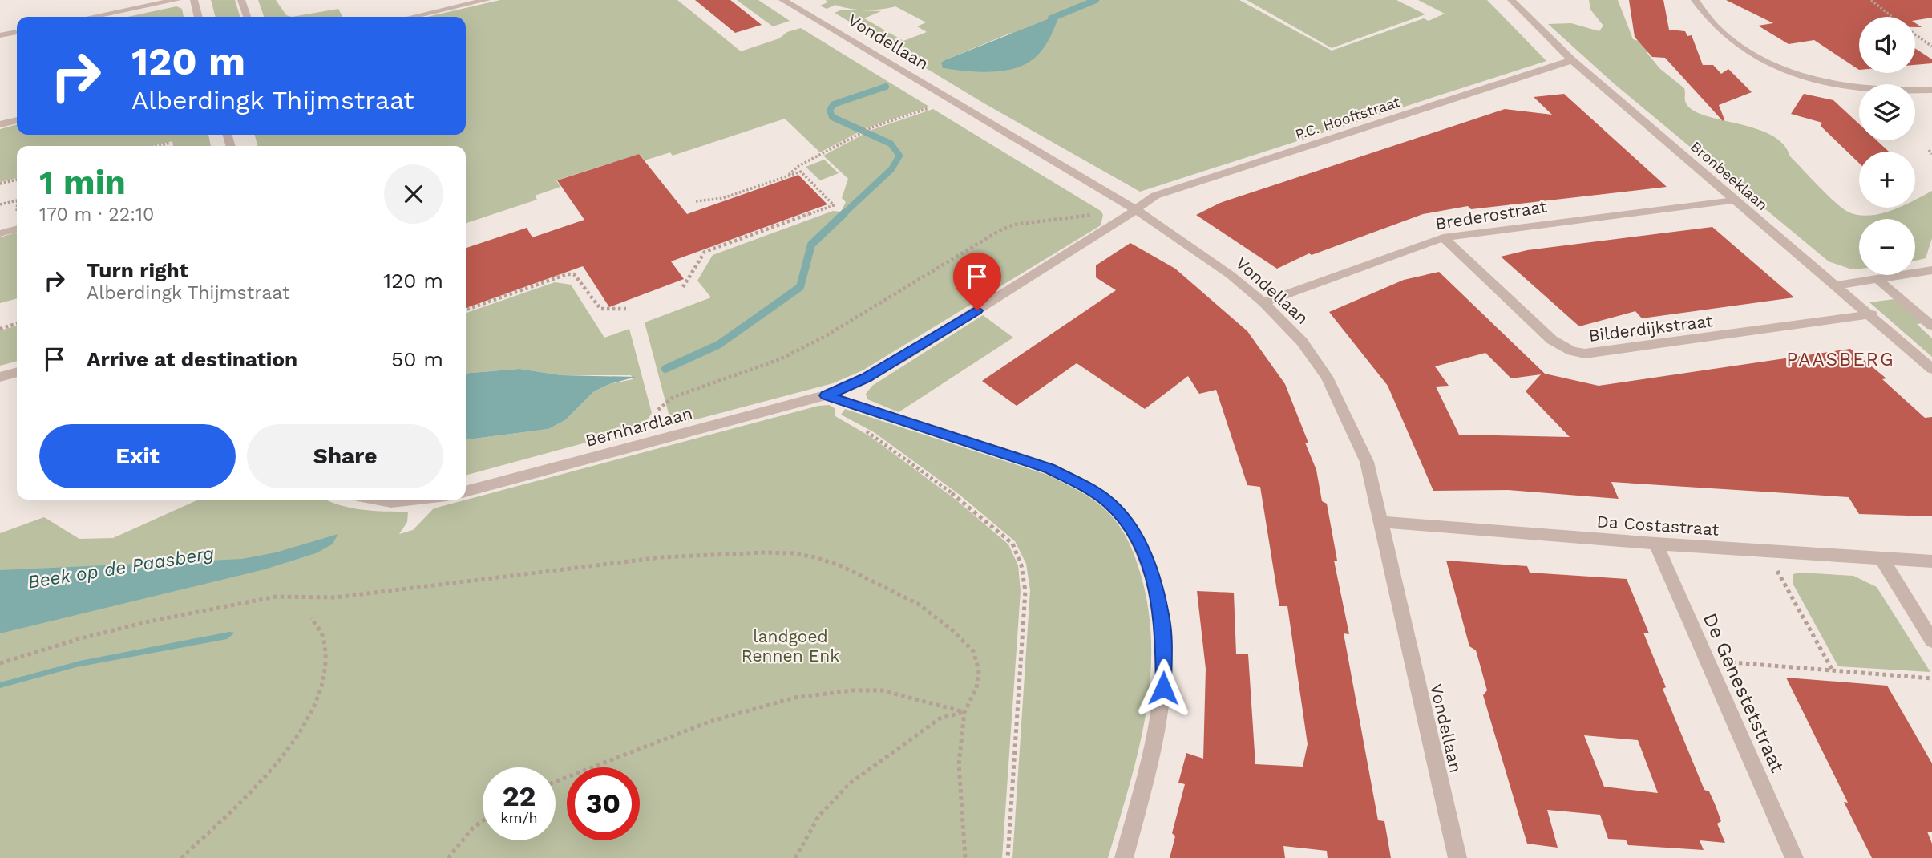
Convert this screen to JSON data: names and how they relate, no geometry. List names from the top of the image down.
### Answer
{
  "streets": {
    "street": [
      "Vondellaan",
      "P.C. Hooftstraat",
      "Bronbeeklaan",
      "Brederostraat",
      "Bilderdijkstraat",
      "Bernhardlaan",
      "Da Costastraat",
      "De Genestetstraat"
    ]
  },
  "crossings": [
    ["Vondellaan", "P.C. Hooftstraat"],
    ["Vondellaan", "Brederostraat"],
    ["Vondellaan", "Da Costastraat"],
    ["P.C. Hooftstraat", "Bronbeeklaan"],
    ["P.C. Hooftstraat", "Bernhardlaan"],
    ["Bronbeeklaan", "Brederostraat"],
    ["Bronbeeklaan", "Bilderdijkstraat"],
    ["Brederostraat", "Bilderdijkstraat"],
    ["Da Costastraat", "De Genestetstraat"]
  ],
  "districts": ["PAASBERG"],
  "water": ["Beek op de Paasberg"],
  "parks": ["landgoed Rennen Enk"],
  "page": {
    "map_buttons": ["+", "−"],
    "turn": ["120 m", "Alberdingk Thijmstraat"],
    "heading": ["1 min", "170 m · 22:10"],
    "list": [
      {
        "name": "Turn right",
        "note": "Alberdingk Thijmstraat",
        "value": "120 m"
      },
      {
        "name": "Arrive at destination",
        "value": "50 m"
      }
    ],
    "buttons": ["Exit", "Share"],
    "speed": "22 km/h",
    "limit": "30"
  }
}
